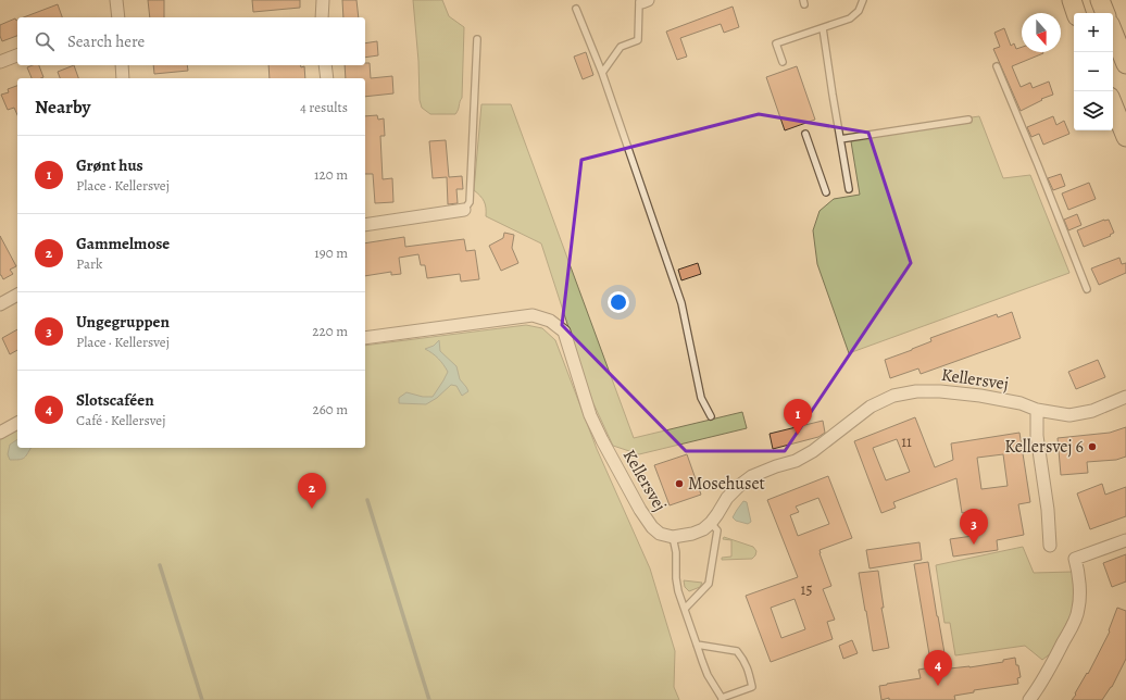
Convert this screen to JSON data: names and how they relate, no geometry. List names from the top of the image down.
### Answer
{
  "streets": {
    "street": ["Kellersvej"]
  },
  "places": ["Kellersvej 6", "Mosehuset"],
  "house_numbers": ["11", "15"],
  "north": "bottom",
  "page": {
    "map_buttons": ["+", "−"],
    "search": "Search here",
    "heading": ["Nearby", "4 results"],
    "list": [
      {
        "mark": "1",
        "name": "Grønt hus",
        "note": "Place · Kellersvej",
        "value": "120 m"
      },
      {
        "mark": "2",
        "name": "Gammelmose",
        "note": "Park",
        "value": "190 m"
      },
      {
        "mark": "3",
        "name": "Ungegruppen",
        "note": "Place · Kellersvej",
        "value": "220 m"
      },
      {
        "mark": "4",
        "name": "Slotscaféen",
        "note": "Café · Kellersvej",
        "value": "260 m"
      }
    ],
    "pins": [
      "1",
      "2",
      "3",
      "4"
    ]
  }
}
